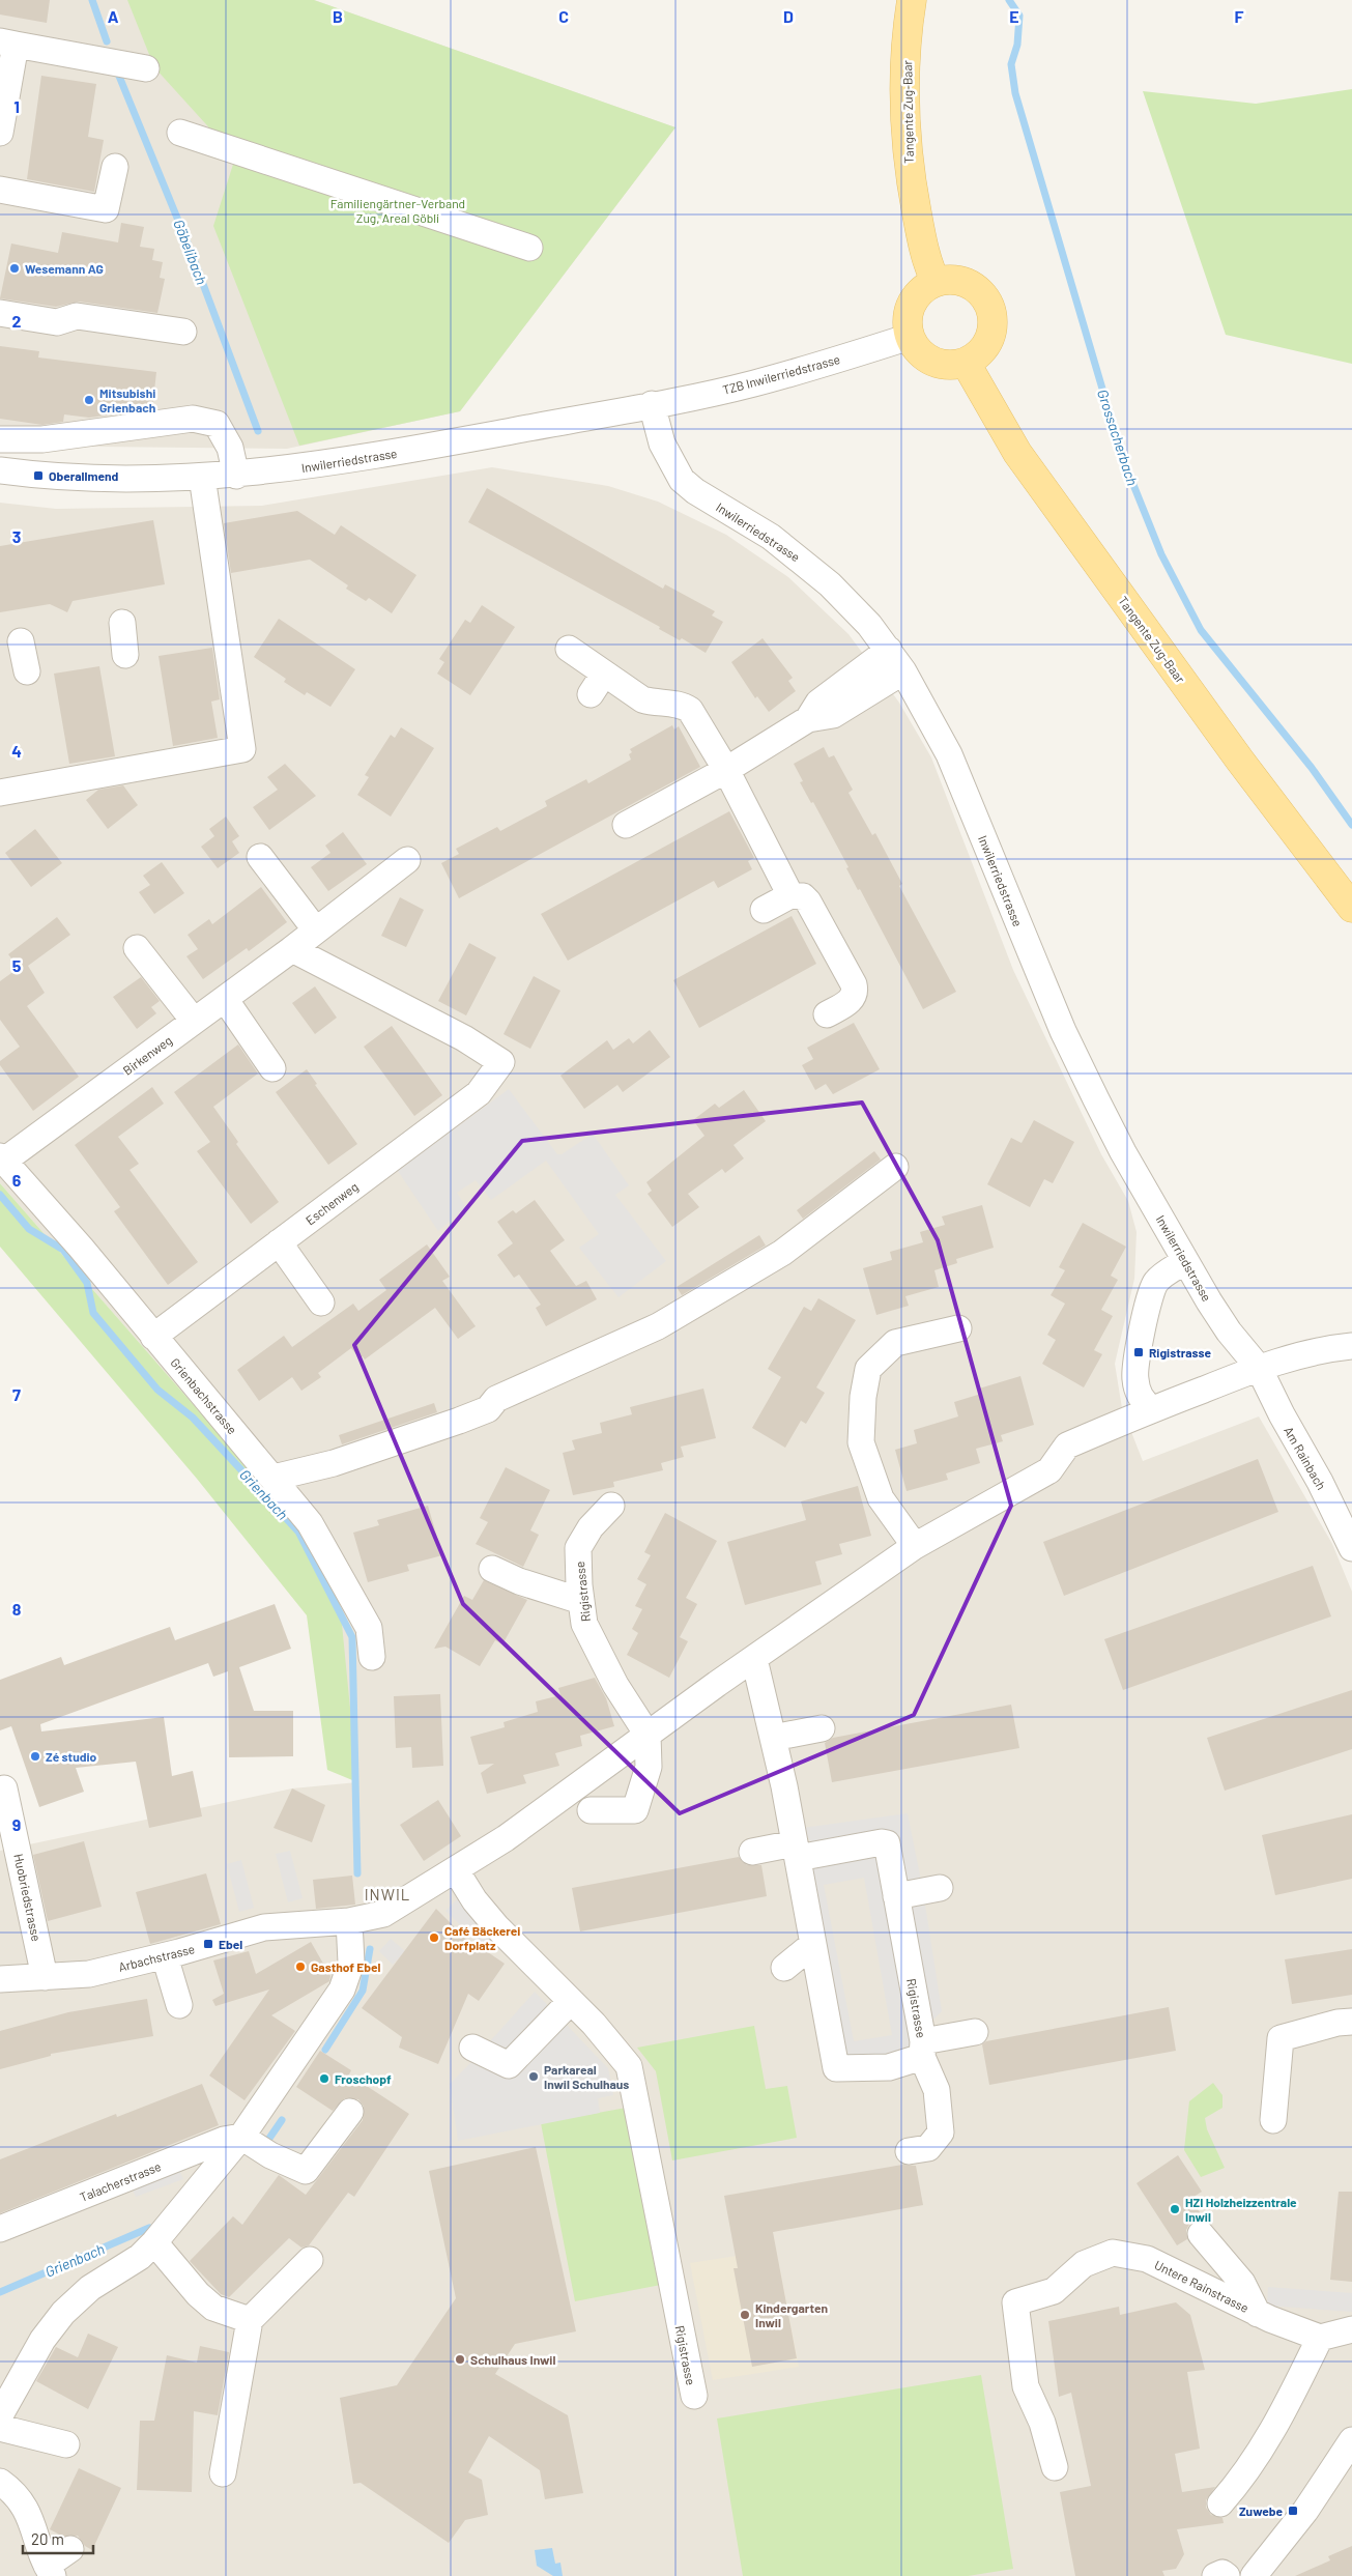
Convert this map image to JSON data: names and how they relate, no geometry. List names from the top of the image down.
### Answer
{
  "streets": {
    "main road": ["Tangente Zug-Baar"],
    "street": [
      "TZB Inwilerriedstrasse",
      "Inwilerriedstrasse",
      "Birkenweg",
      "Eschenweg",
      "Grienbachstrasse",
      "Am Rainbach",
      "Rigistrasse",
      "Huobriedstrasse",
      "Arbachstrasse",
      "Talacherstrasse",
      "Untere Rainstrasse"
    ]
  },
  "crossings": [
    ["Tangente Zug-Baar", "TZB Inwilerriedstrasse"],
    ["TZB Inwilerriedstrasse", "Inwilerriedstrasse"],
    ["Inwilerriedstrasse", "Am Rainbach"],
    ["Birkenweg", "Eschenweg"],
    ["Birkenweg", "Grienbachstrasse"],
    ["Eschenweg", "Grienbachstrasse"],
    ["Huobriedstrasse", "Arbachstrasse"]
  ],
  "districts": ["INWIL"],
  "water": ["Göbelibach", "Grossacherbach", "Grienbach"],
  "parks": ["Familiengärtner-Verband Zug, Areal Göbli"],
  "places": {
    "other": [
      "Wesemann AG",
      "Mitsubishi Grienbach",
      "Zé studio",
      "Café Bäckerei Dorfplatz",
      "Gasthof Ebel",
      "Parkareal Inwil Schulhaus",
      "Froschopf",
      "HZI Holzheizzentrale Inwil",
      "Kindergarten Inwil",
      "Schulhaus Inwil"
    ],
    "transit": [
      "Oberallmend",
      "Rigistrasse",
      "Ebel",
      "Zuwebe"
    ]
  },
  "scale_bar": "20 m",
  "grid": {
    "columns": [
      "A",
      "B",
      "C",
      "D",
      "E",
      "F"
    ],
    "rows": [
      "1",
      "2",
      "3",
      "4",
      "5",
      "6",
      "7",
      "8",
      "9"
    ]
  }
}
